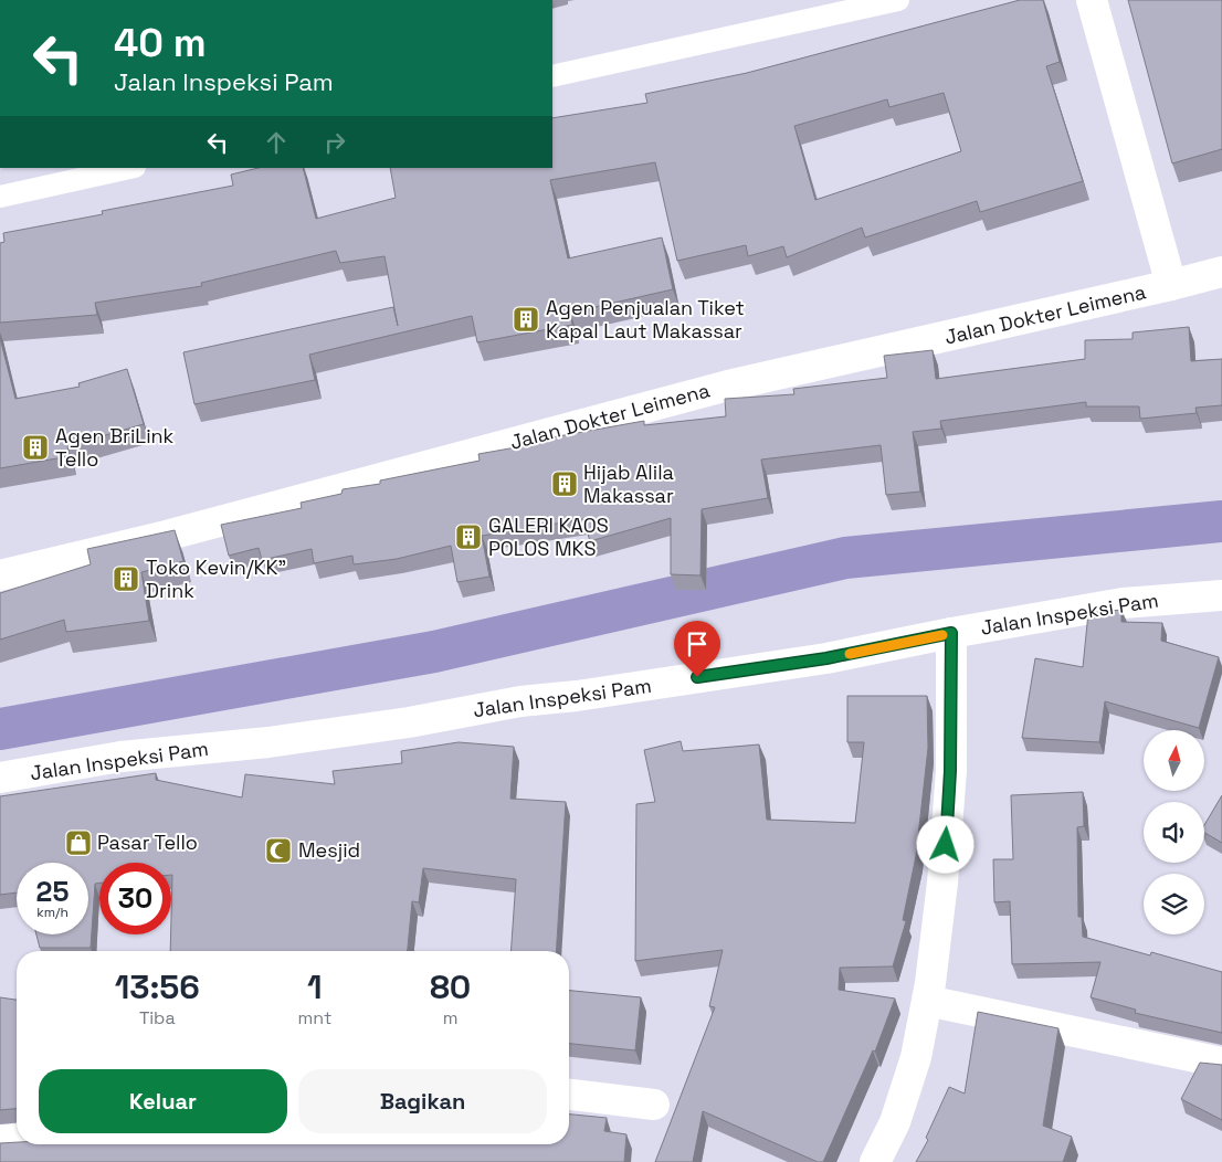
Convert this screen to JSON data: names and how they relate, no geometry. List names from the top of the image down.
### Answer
{
  "streets": {
    "main road": ["Jalan Dokter Leimena", "Jalan Inspeksi Pam"]
  },
  "places": {
    "building": [
      "Agen Penjualan Tiket Kapal Laut Makassar",
      "Agen BriLink Tello",
      "Hijab Alila Makassar",
      "GALERI KAOS POLOS MKS",
      "Toko Kevin/KK\" Drink"
    ],
    "shop": ["Pasar Tello"],
    "mosque": ["Mesjid"]
  },
  "north": "top",
  "page": {
    "turn": ["40 m", "Jalan Inspeksi Pam"],
    "speed": "25 km/h",
    "limit": "30",
    "eta": [
      "13:56",
      "Tiba",
      "1",
      "mnt",
      "80",
      "m"
    ],
    "buttons": ["Keluar", "Bagikan"]
  }
}
